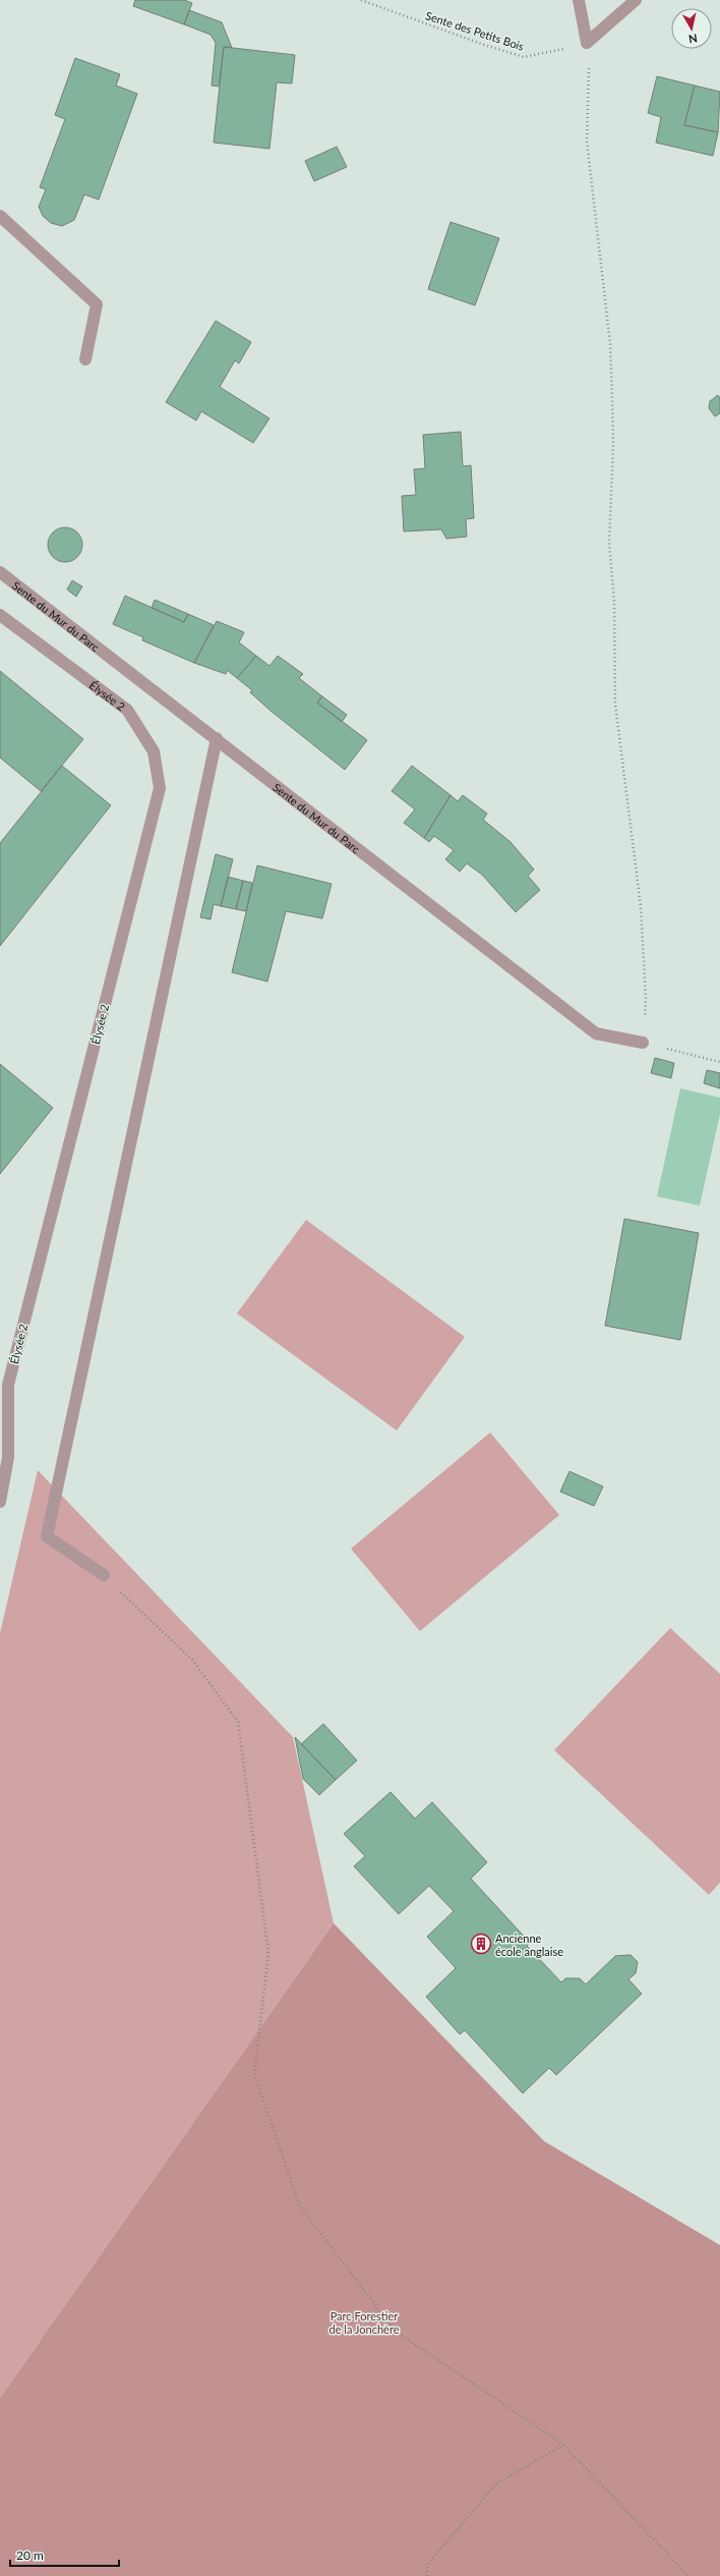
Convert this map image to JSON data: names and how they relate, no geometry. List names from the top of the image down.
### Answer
{
  "streets": {
    "street": ["Sente du Mur du Parc", "Élysée 2"],
    "path": ["Sente des Petits Bois"]
  },
  "parks": ["Parc Forestier de la Jonchère"],
  "places": {
    "building": ["Ancienne école anglaise"]
  },
  "scale_bar": "20 m",
  "north": "bottom"
}
